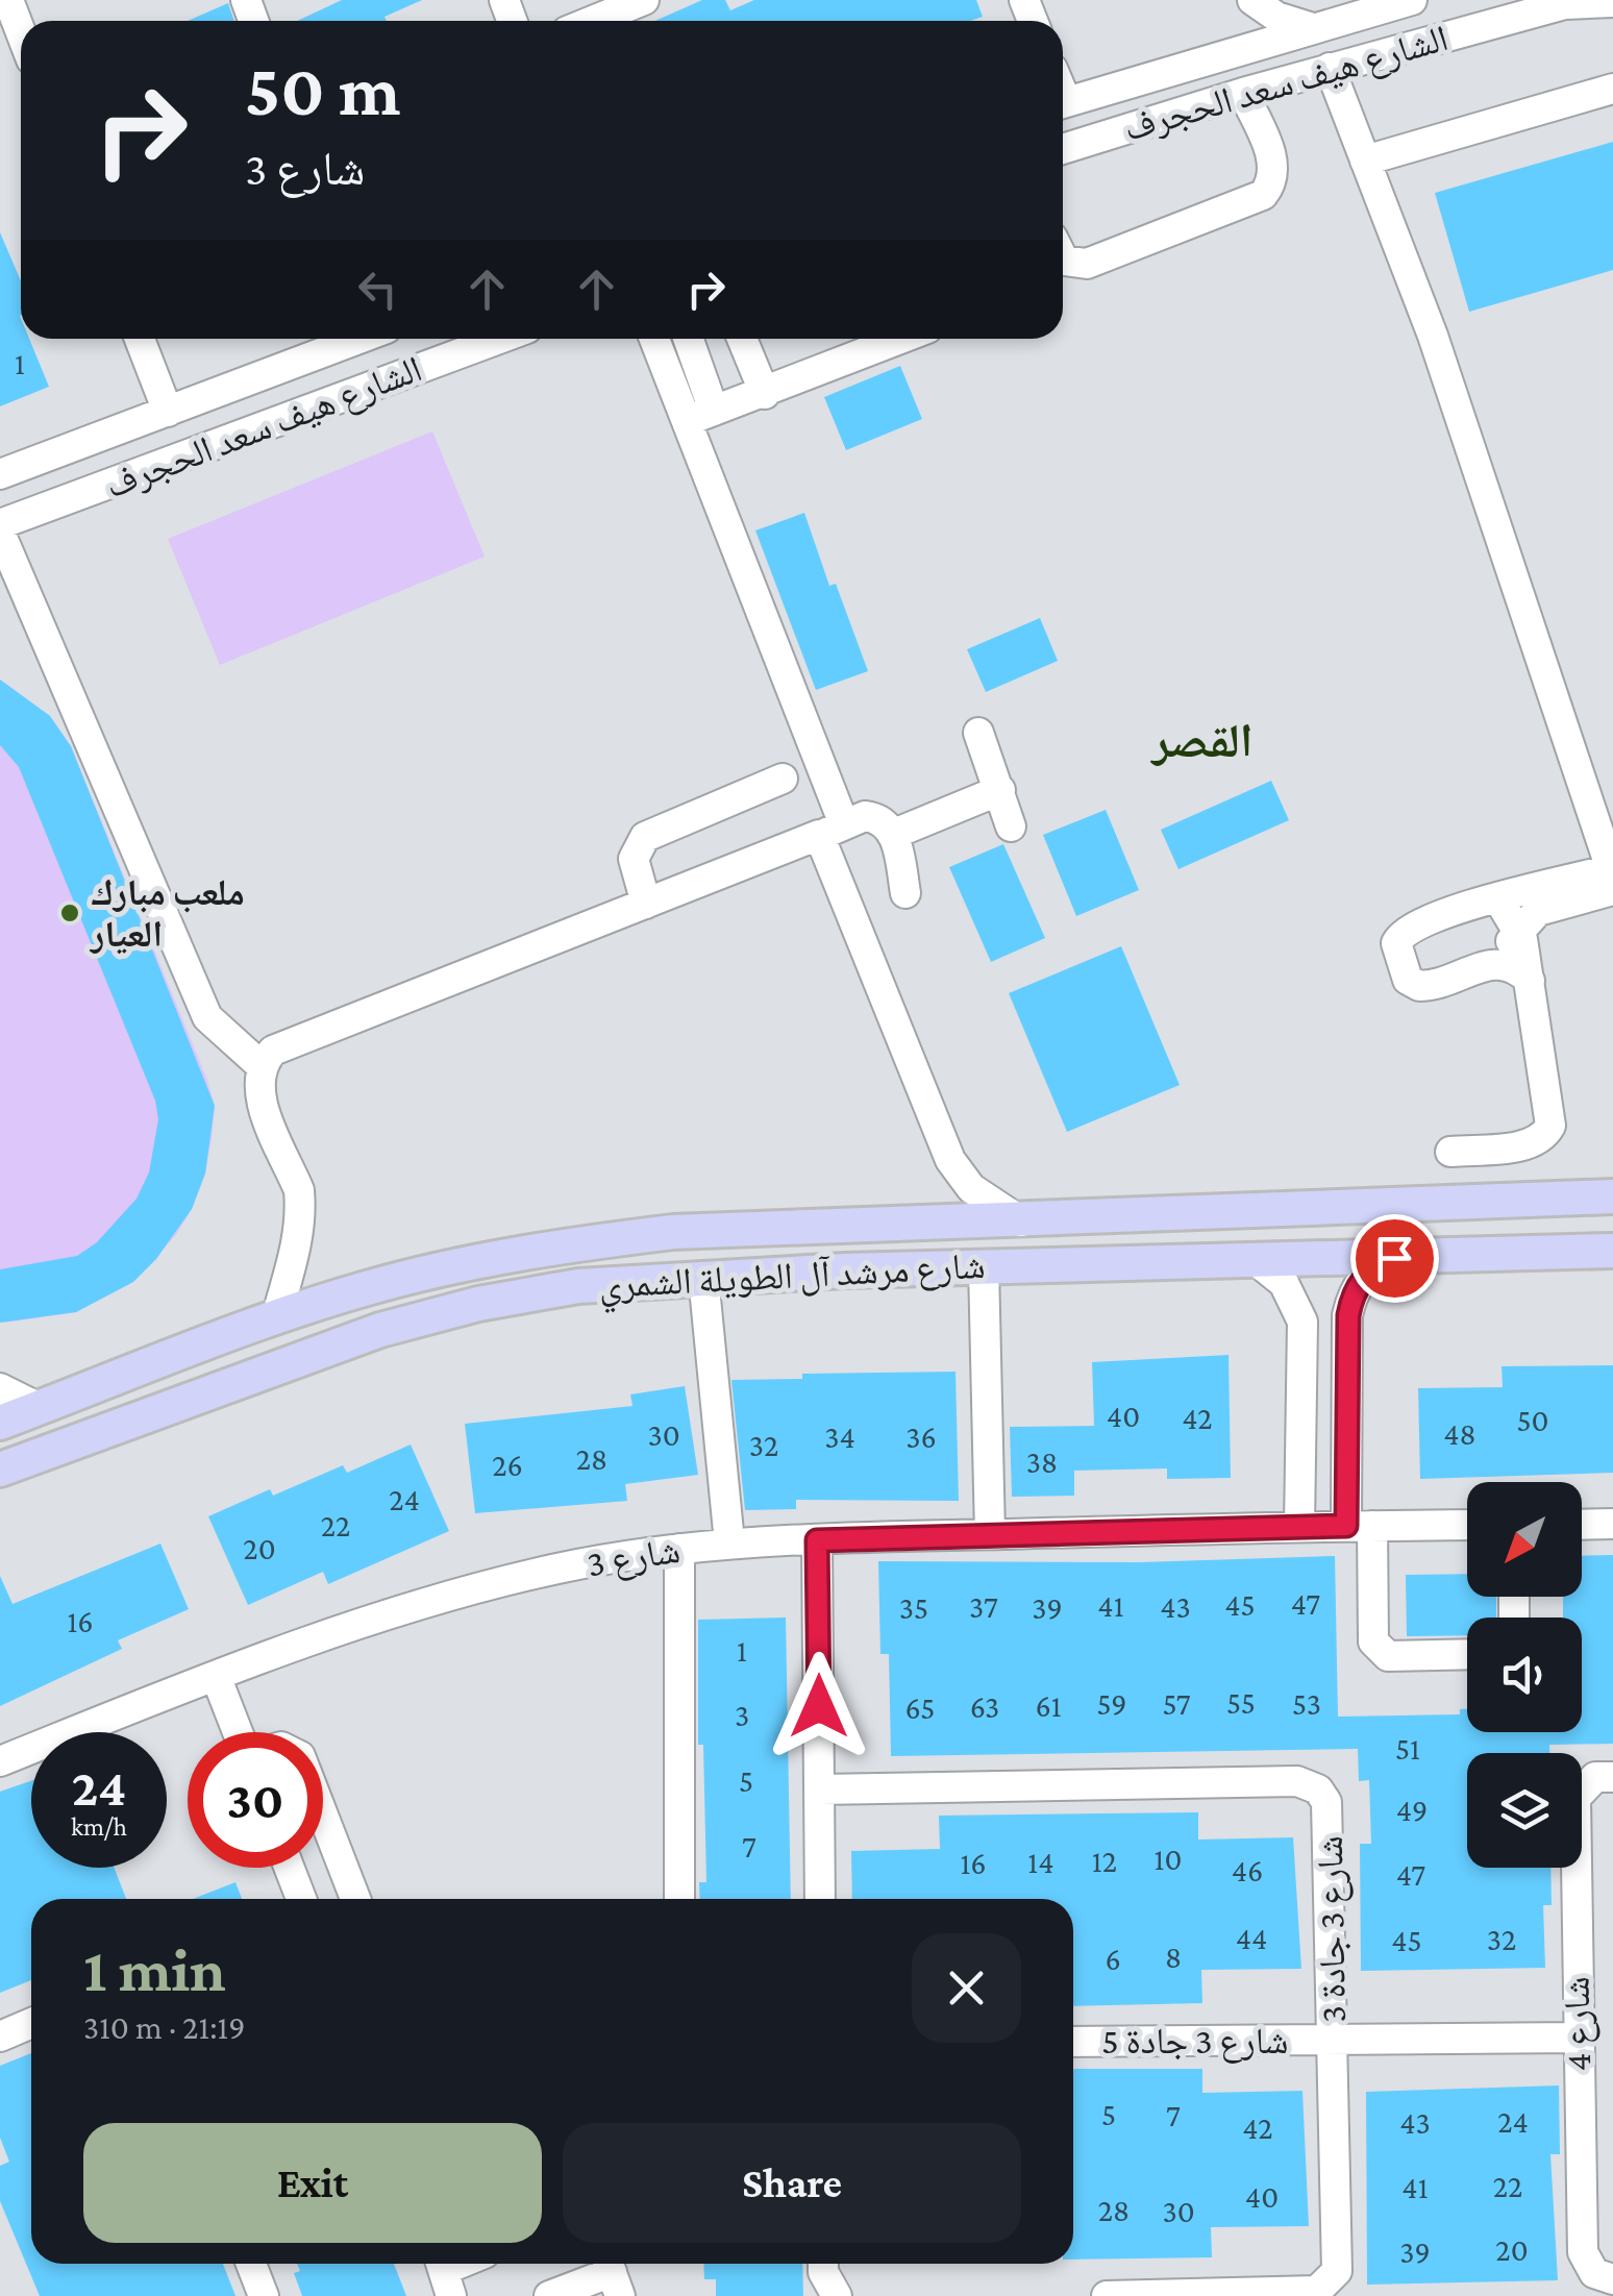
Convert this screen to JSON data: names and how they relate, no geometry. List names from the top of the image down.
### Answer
{
  "streets": {
    "main road": ["شارع مرشد آل الطويلة الشمري"],
    "street": [
      "الشارع هيف سعد الحجرف",
      "شارع 3",
      "شارع 3 جادة 3",
      "شارع 4",
      "شارع 3 جادة 5"
    ]
  },
  "crossings": [
    ["شارع 3 جادة 3", "شارع 3 جادة 5"],
    ["شارع 4", "شارع 3 جادة 5"]
  ],
  "districts": ["القصر"],
  "places": ["ملعب مبارك العيار"],
  "house_numbers": [
    "1",
    "40",
    "42",
    "50",
    "48",
    "30",
    "34",
    "36",
    "32",
    "28",
    "38",
    "26",
    "24",
    "22",
    "20",
    "47",
    "45",
    "41",
    "37",
    "43",
    "35",
    "39",
    "16",
    "1",
    "55",
    "59",
    "57",
    "53",
    "61",
    "63",
    "65",
    "3",
    "51",
    "5",
    "49",
    "7",
    "10",
    "12",
    "14",
    "16",
    "46",
    "47",
    "44",
    "32",
    "45",
    "8",
    "6",
    "5",
    "7",
    "24",
    "43",
    "42",
    "22",
    "41",
    "40",
    "28",
    "30",
    "20",
    "39"
  ],
  "north": "bottom left",
  "page": {
    "turn": ["50 m", "شارع 3"],
    "speed": "24 km/h",
    "limit": "30",
    "heading": ["1 min", "310 m · 21:19"],
    "buttons": ["Exit", "Share"]
  }
}
